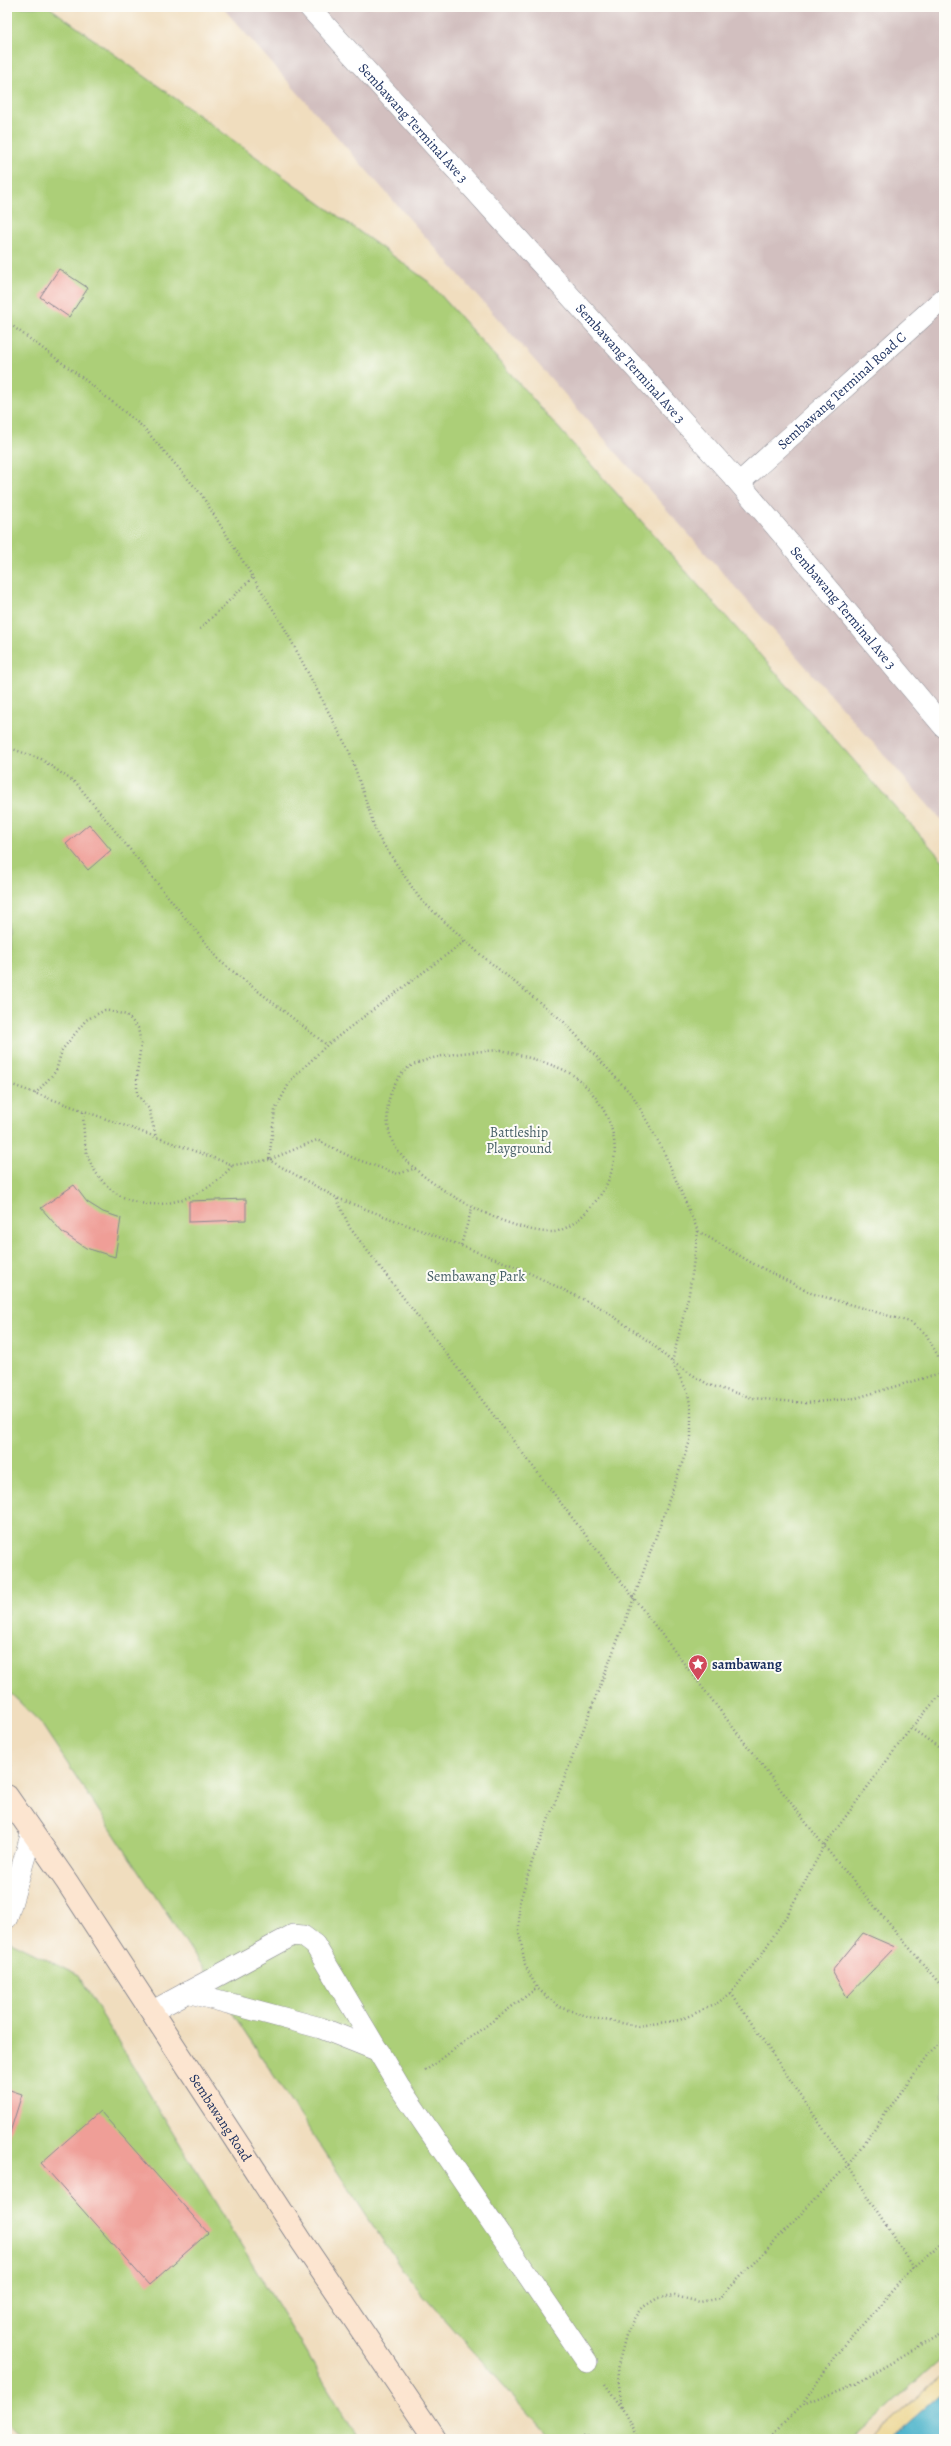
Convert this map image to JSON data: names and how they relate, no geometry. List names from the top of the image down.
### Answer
{
  "streets": {
    "street": ["Sembawang Road"],
    "lane": ["Sembawang Terminal Ave 3", "Sembawang Terminal Road C"]
  },
  "crossings": [
    ["Sembawang Terminal Ave 3", "Sembawang Terminal Road C"]
  ],
  "parks": ["Battleship Playground", "Sembawang Park"],
  "places": {
    "place": ["sambawang"]
  }
}
